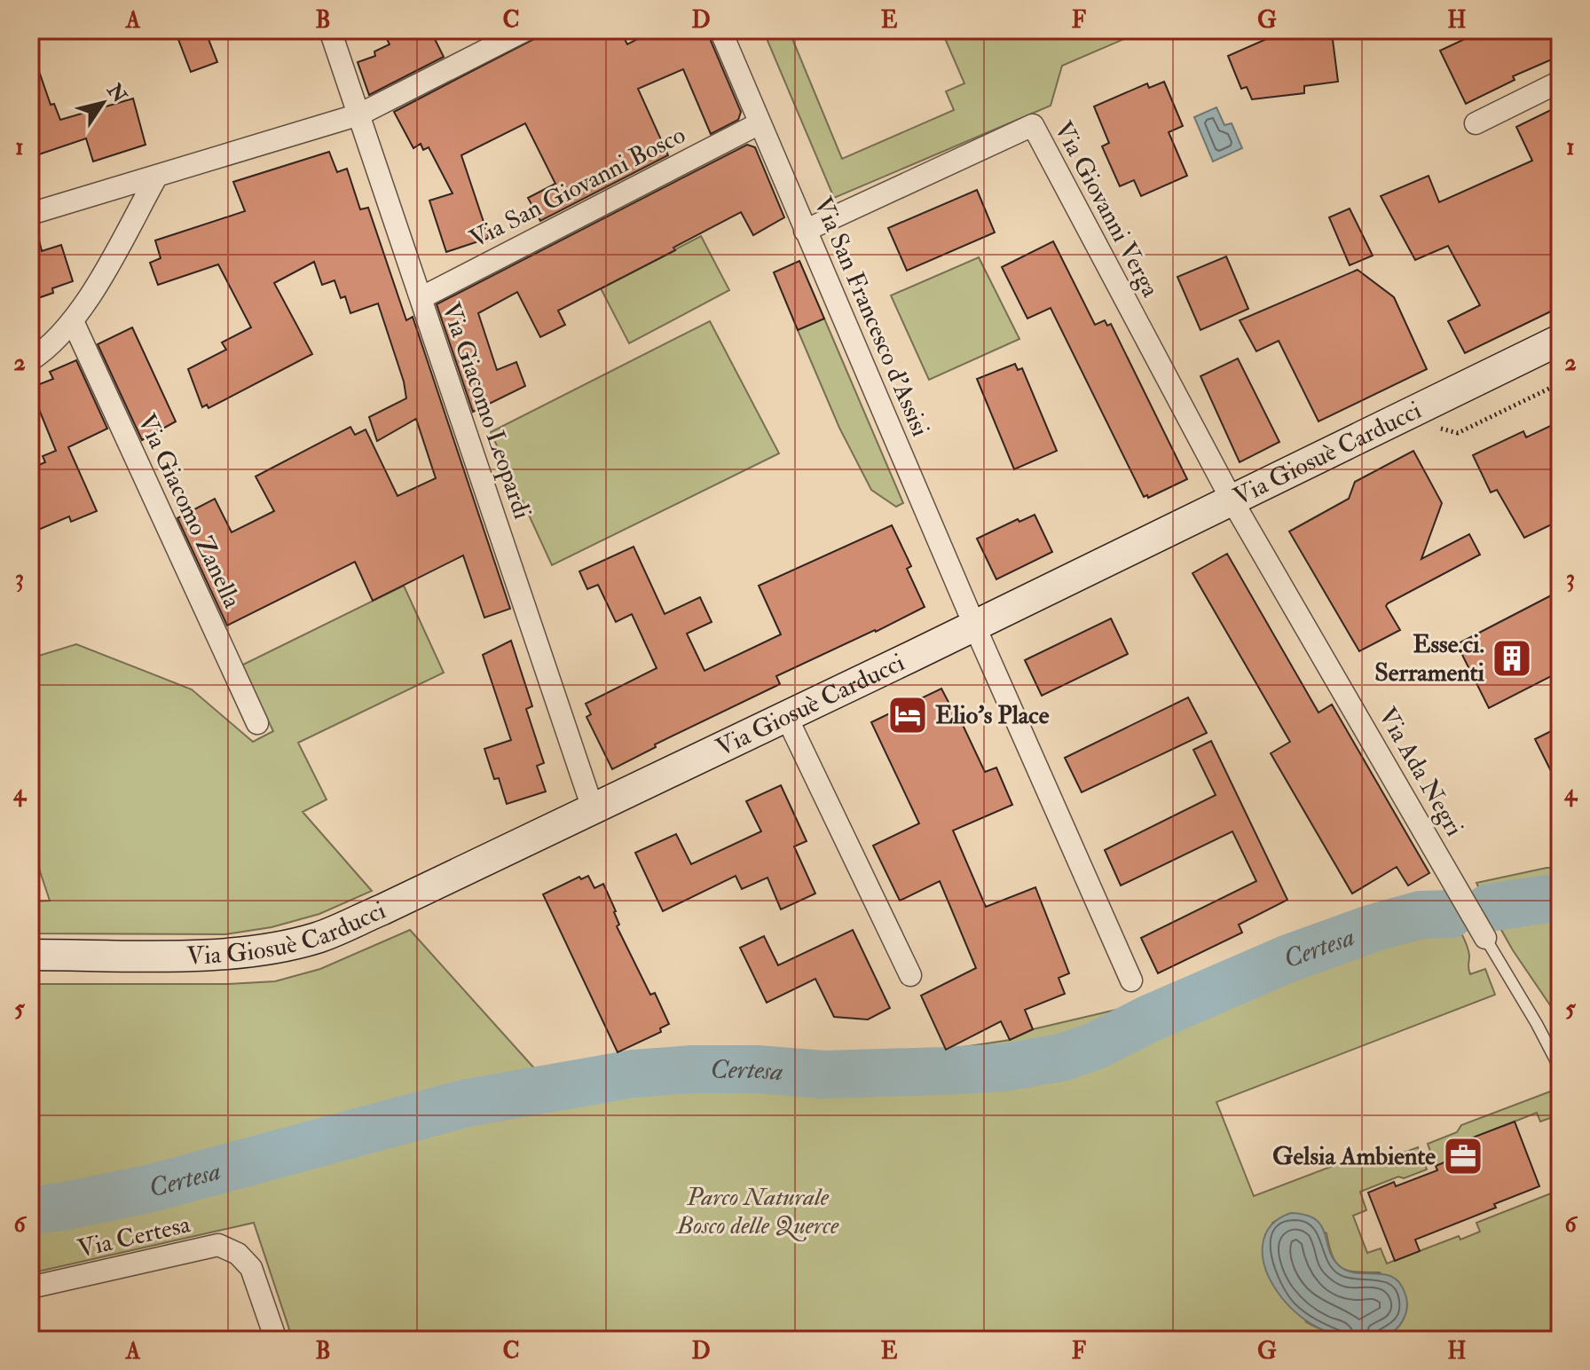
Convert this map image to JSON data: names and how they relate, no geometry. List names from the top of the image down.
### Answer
{
  "streets": {
    "street": [
      "Via San Giovanni Bosco",
      "Via Giovanni Verga",
      "Via San Francesco d'Assisi",
      "Via Giacomo Leopardi",
      "Via Giosuè Carducci",
      "Via Giacomo Zanella",
      "Via Ada Negri",
      "Via Certesa"
    ]
  },
  "crossings": [
    ["Via San Giovanni Bosco", "Via San Francesco d'Assisi"],
    ["Via San Giovanni Bosco", "Via Giacomo Leopardi"],
    ["Via Giovanni Verga", "Via San Francesco d'Assisi"],
    ["Via Giovanni Verga", "Via Giosuè Carducci"],
    ["Via Giovanni Verga", "Via Ada Negri"],
    ["Via San Francesco d'Assisi", "Via Giosuè Carducci"],
    ["Via Giacomo Leopardi", "Via Giosuè Carducci"],
    ["Via Giosuè Carducci", "Via Ada Negri"]
  ],
  "water": ["Certesa"],
  "parks": ["Parco Naturale Bosco delle Querce"],
  "places": {
    "building": ["Esse.ci. Serramenti"],
    "hotel": ["Elio's Place"],
    "office": ["Gelsia Ambiente"]
  },
  "north": "top right",
  "grid": {
    "columns": [
      "A",
      "B",
      "C",
      "D",
      "E",
      "F",
      "G",
      "H"
    ],
    "rows": [
      "1",
      "2",
      "3",
      "4",
      "5",
      "6"
    ]
  }
}
